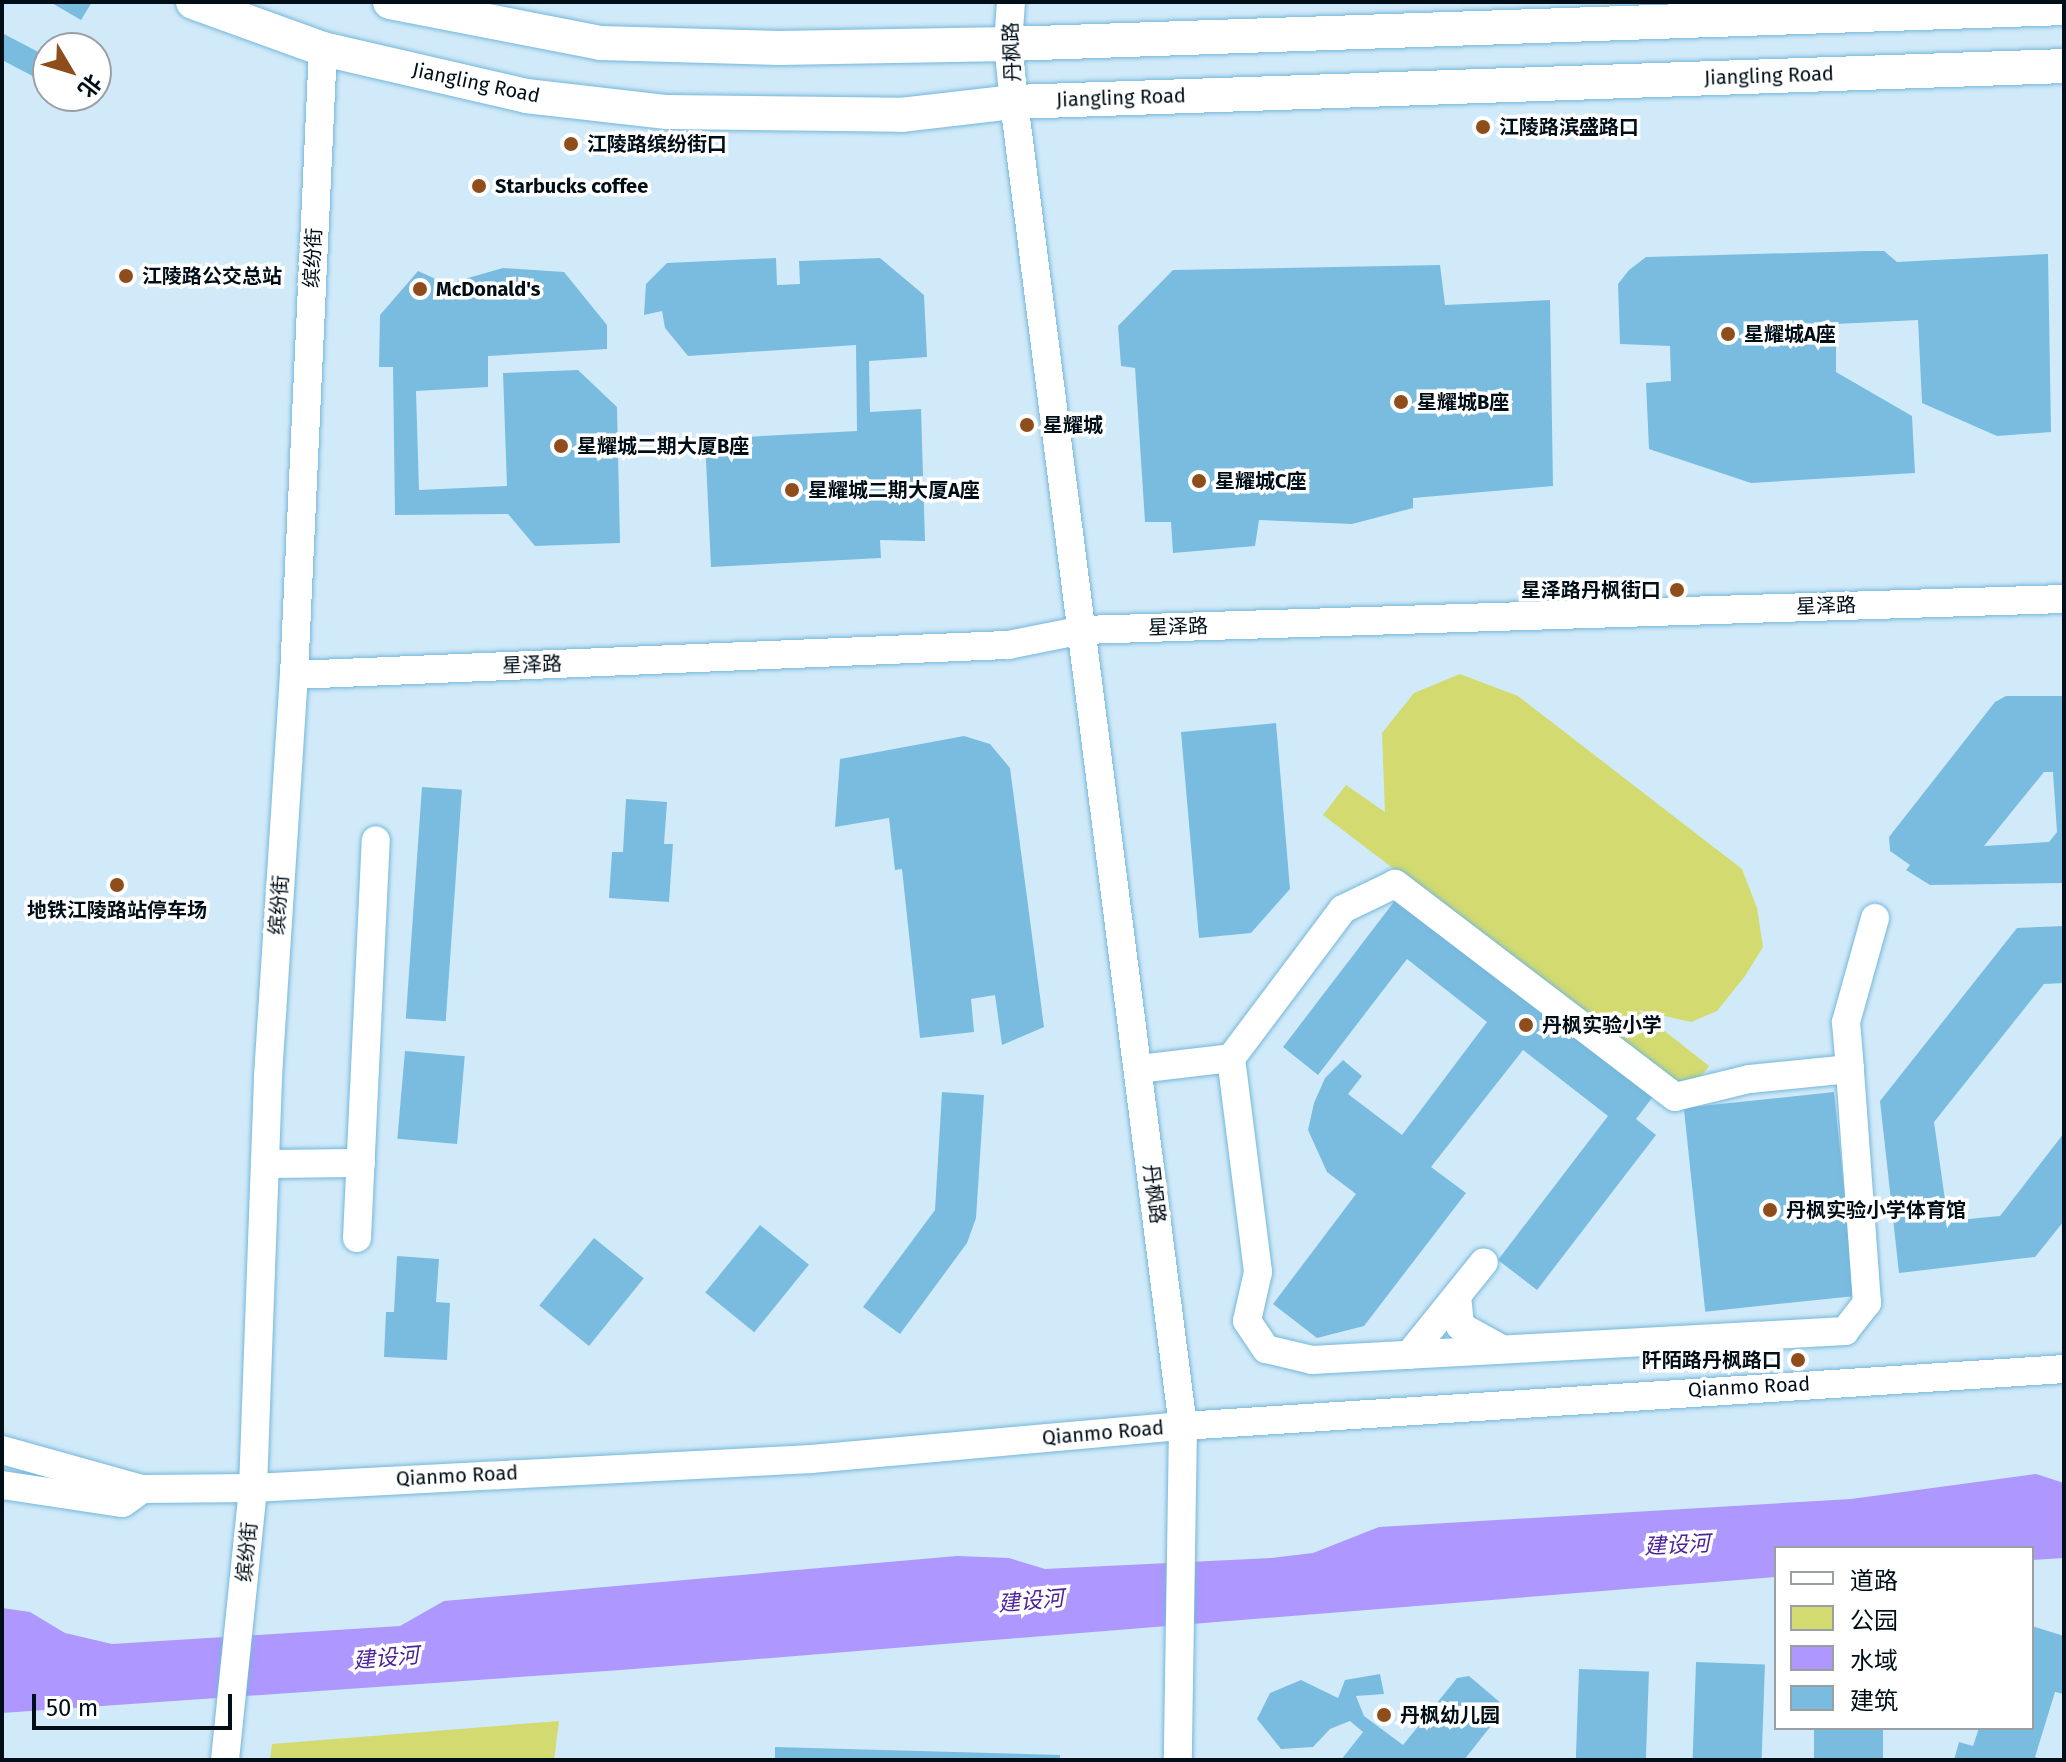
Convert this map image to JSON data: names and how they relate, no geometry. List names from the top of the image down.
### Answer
{
  "streets": {
    "main road": ["Jiangling Road"],
    "street": [
      "丹枫路",
      "缤纷街",
      "星泽路",
      "Qianmo Road"
    ]
  },
  "crossings": [
    ["丹枫路", "Jiangling Road"],
    ["丹枫路", "星泽路"],
    ["丹枫路", "Qianmo Road"],
    ["Jiangling Road", "缤纷街"],
    ["缤纷街", "星泽路"],
    ["缤纷街", "Qianmo Road"]
  ],
  "water": ["建设河"],
  "places": [
    "江陵路滨盛路口",
    "江陵路缤纷街口",
    "Starbucks coffee",
    "江陵路公交总站",
    "McDonald's",
    "星耀城A座",
    "星耀城B座",
    "星耀城",
    "星耀城二期大厦B座",
    "星耀城C座",
    "星耀城二期大厦A座",
    "星泽路丹枫街口",
    "地铁江陵路站停车场",
    "丹枫实验小学",
    "丹枫实验小学体育馆",
    "阡陌路丹枫路口",
    "丹枫幼儿园"
  ],
  "legend": [
    "道路",
    "公园",
    "水域",
    "建筑"
  ],
  "scale_bar": "50 m",
  "north": "bottom right"
}
